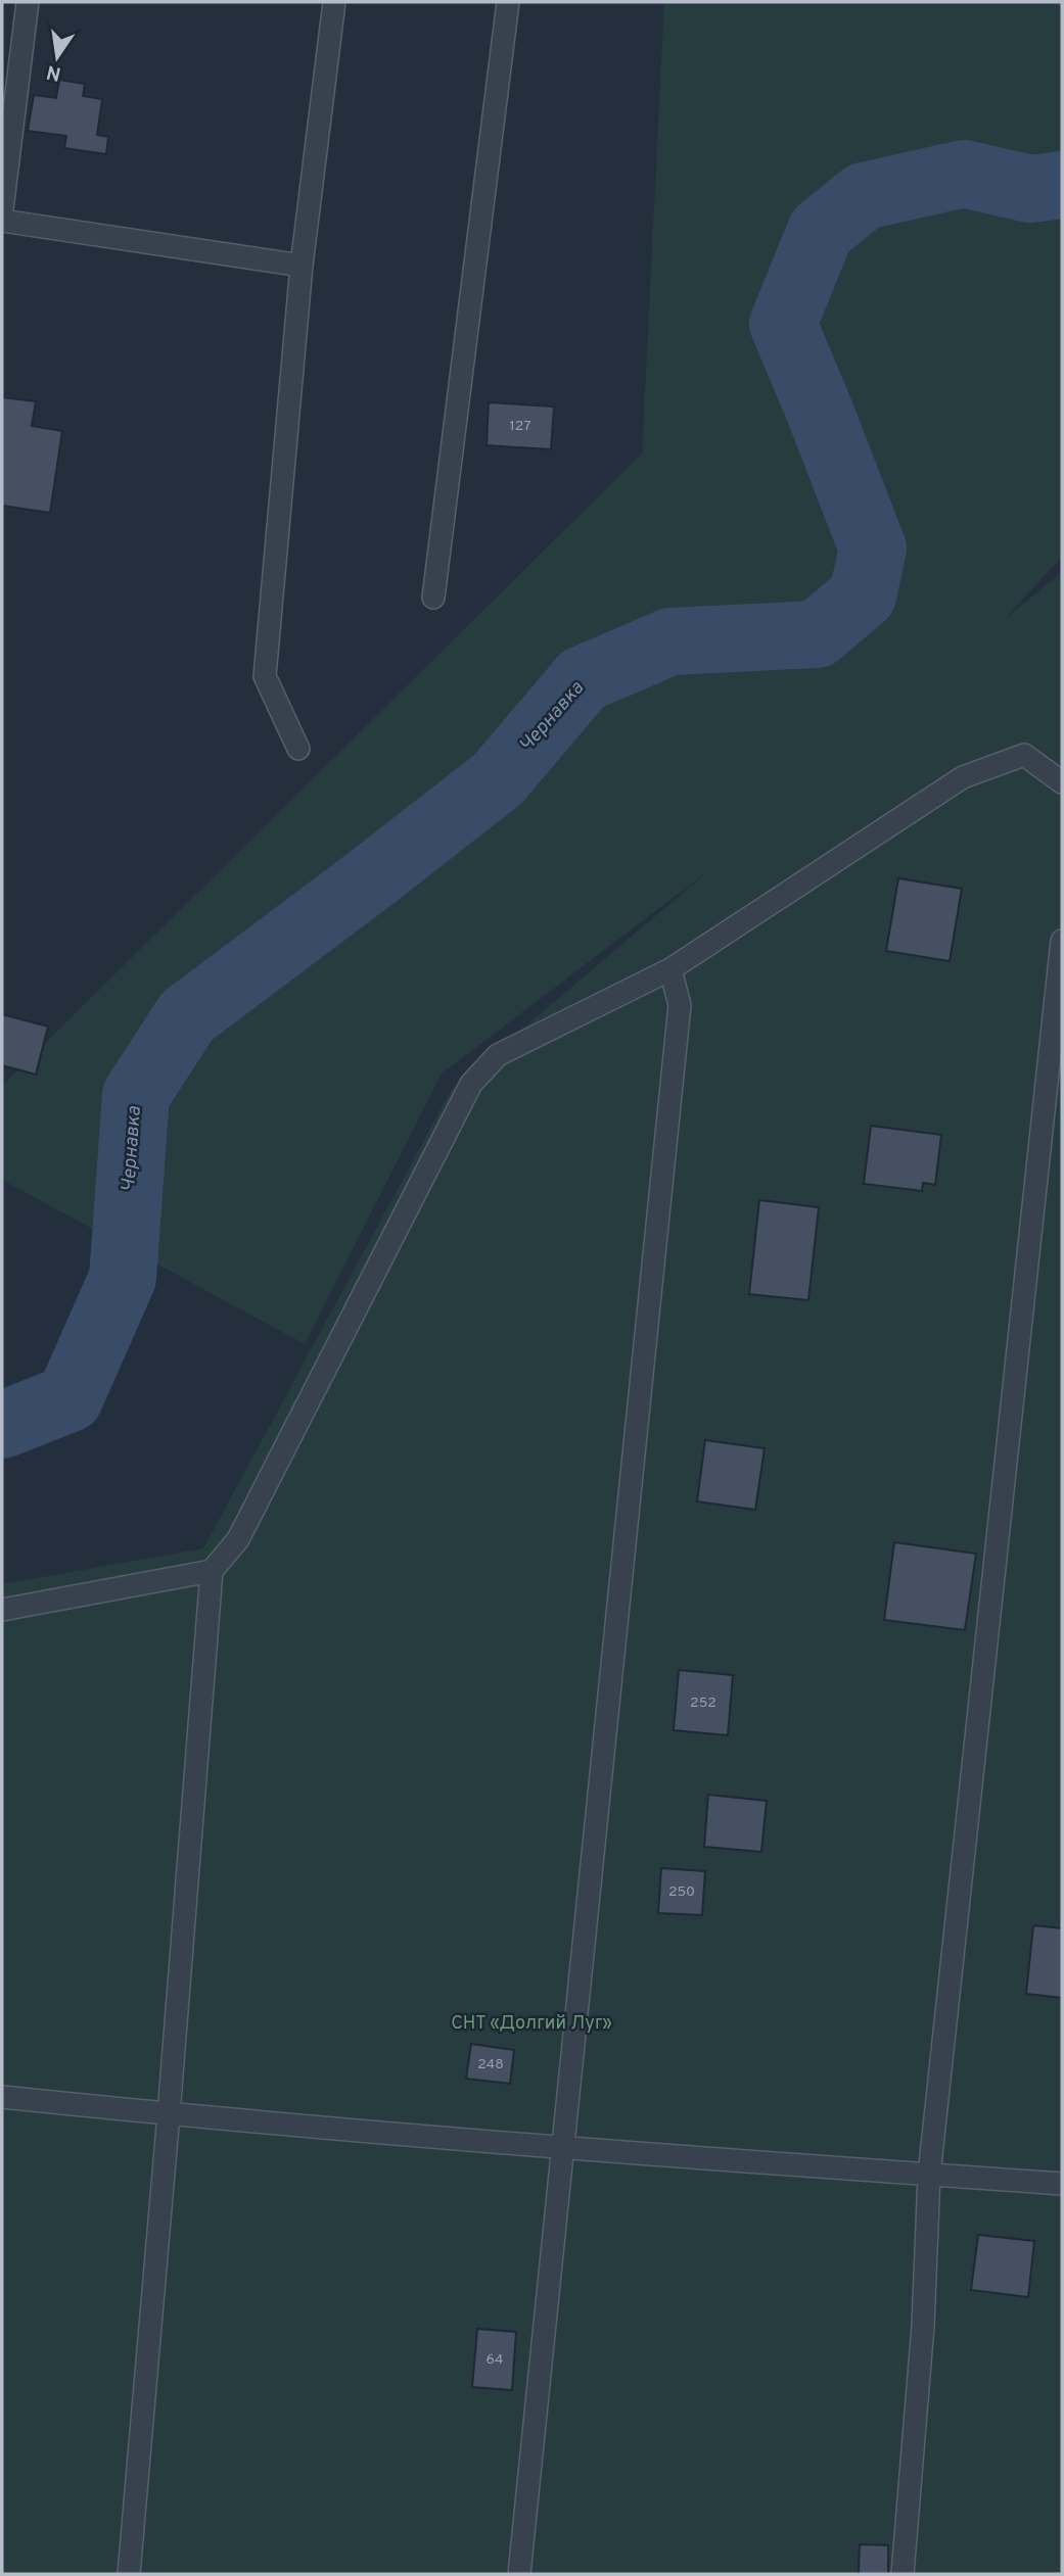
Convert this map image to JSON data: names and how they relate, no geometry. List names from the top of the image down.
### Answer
{
  "water": ["Чернавка"],
  "parks": ["СНТ «Долгий Луг»"],
  "house_numbers": [
    "127",
    "252",
    "250",
    "248",
    "64"
  ],
  "north": "bottom"
}
